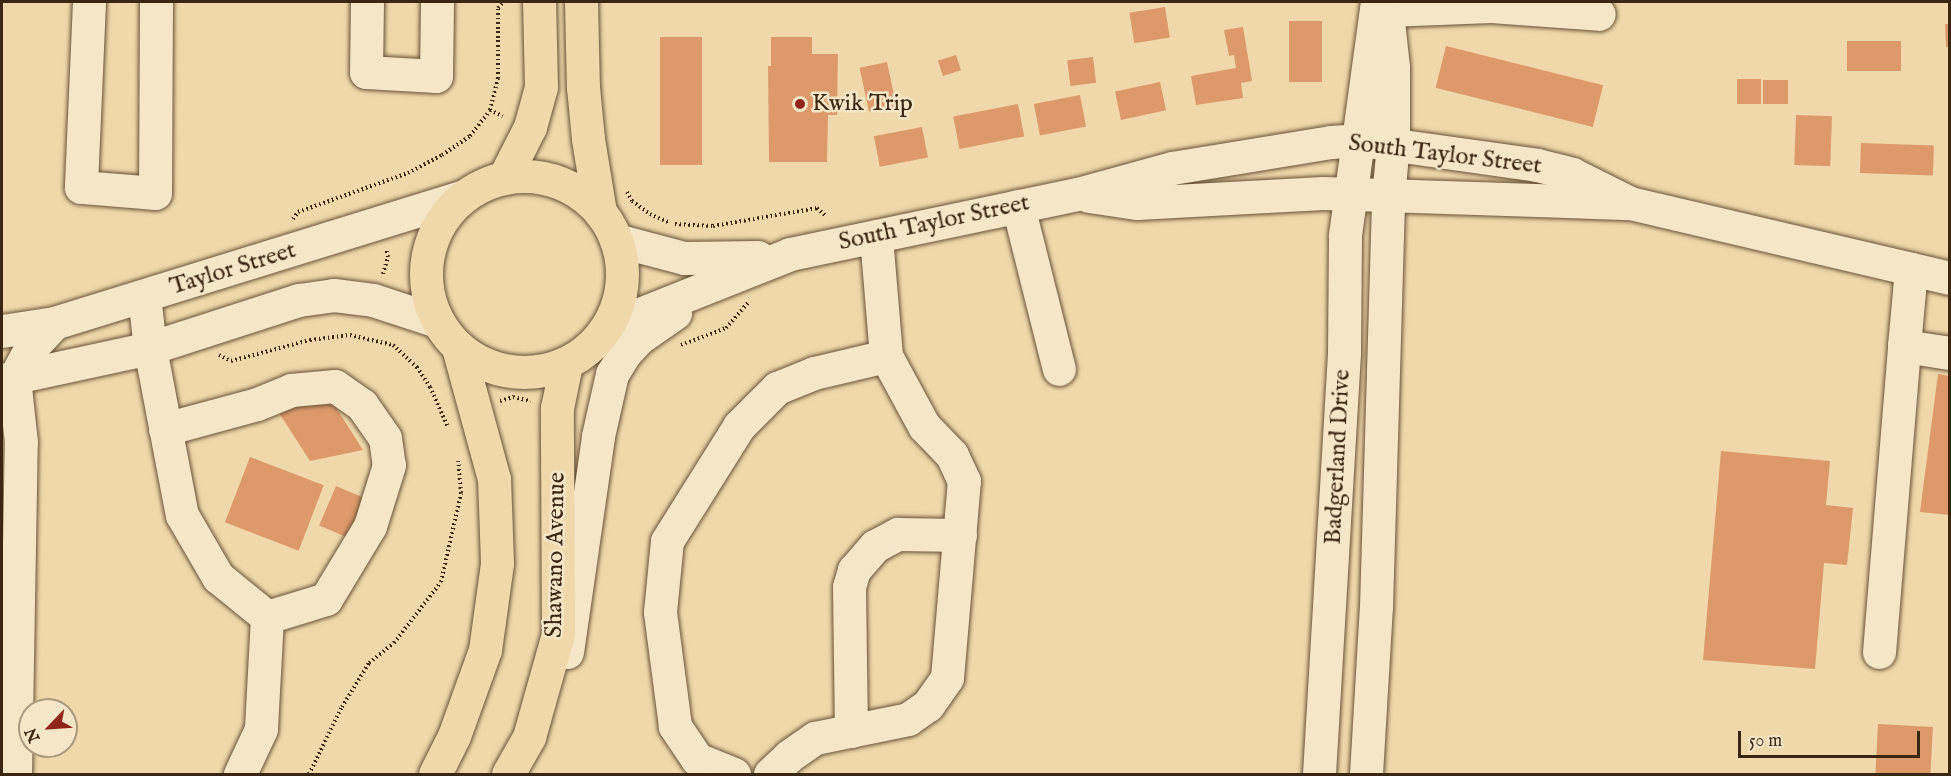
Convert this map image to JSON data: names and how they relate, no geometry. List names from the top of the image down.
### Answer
{
  "streets": {
    "main road": ["Shawano Avenue"],
    "street": ["South Taylor Street", "Taylor Street", "Badgerland Drive"]
  },
  "crossings": [
    ["South Taylor Street", "Taylor Street"],
    ["South Taylor Street", "Badgerland Drive"],
    ["South Taylor Street", "Shawano Avenue"],
    ["Taylor Street", "Shawano Avenue"]
  ],
  "places": ["Kwik Trip"],
  "scale_bar": "50 m",
  "north": "bottom left"
}
